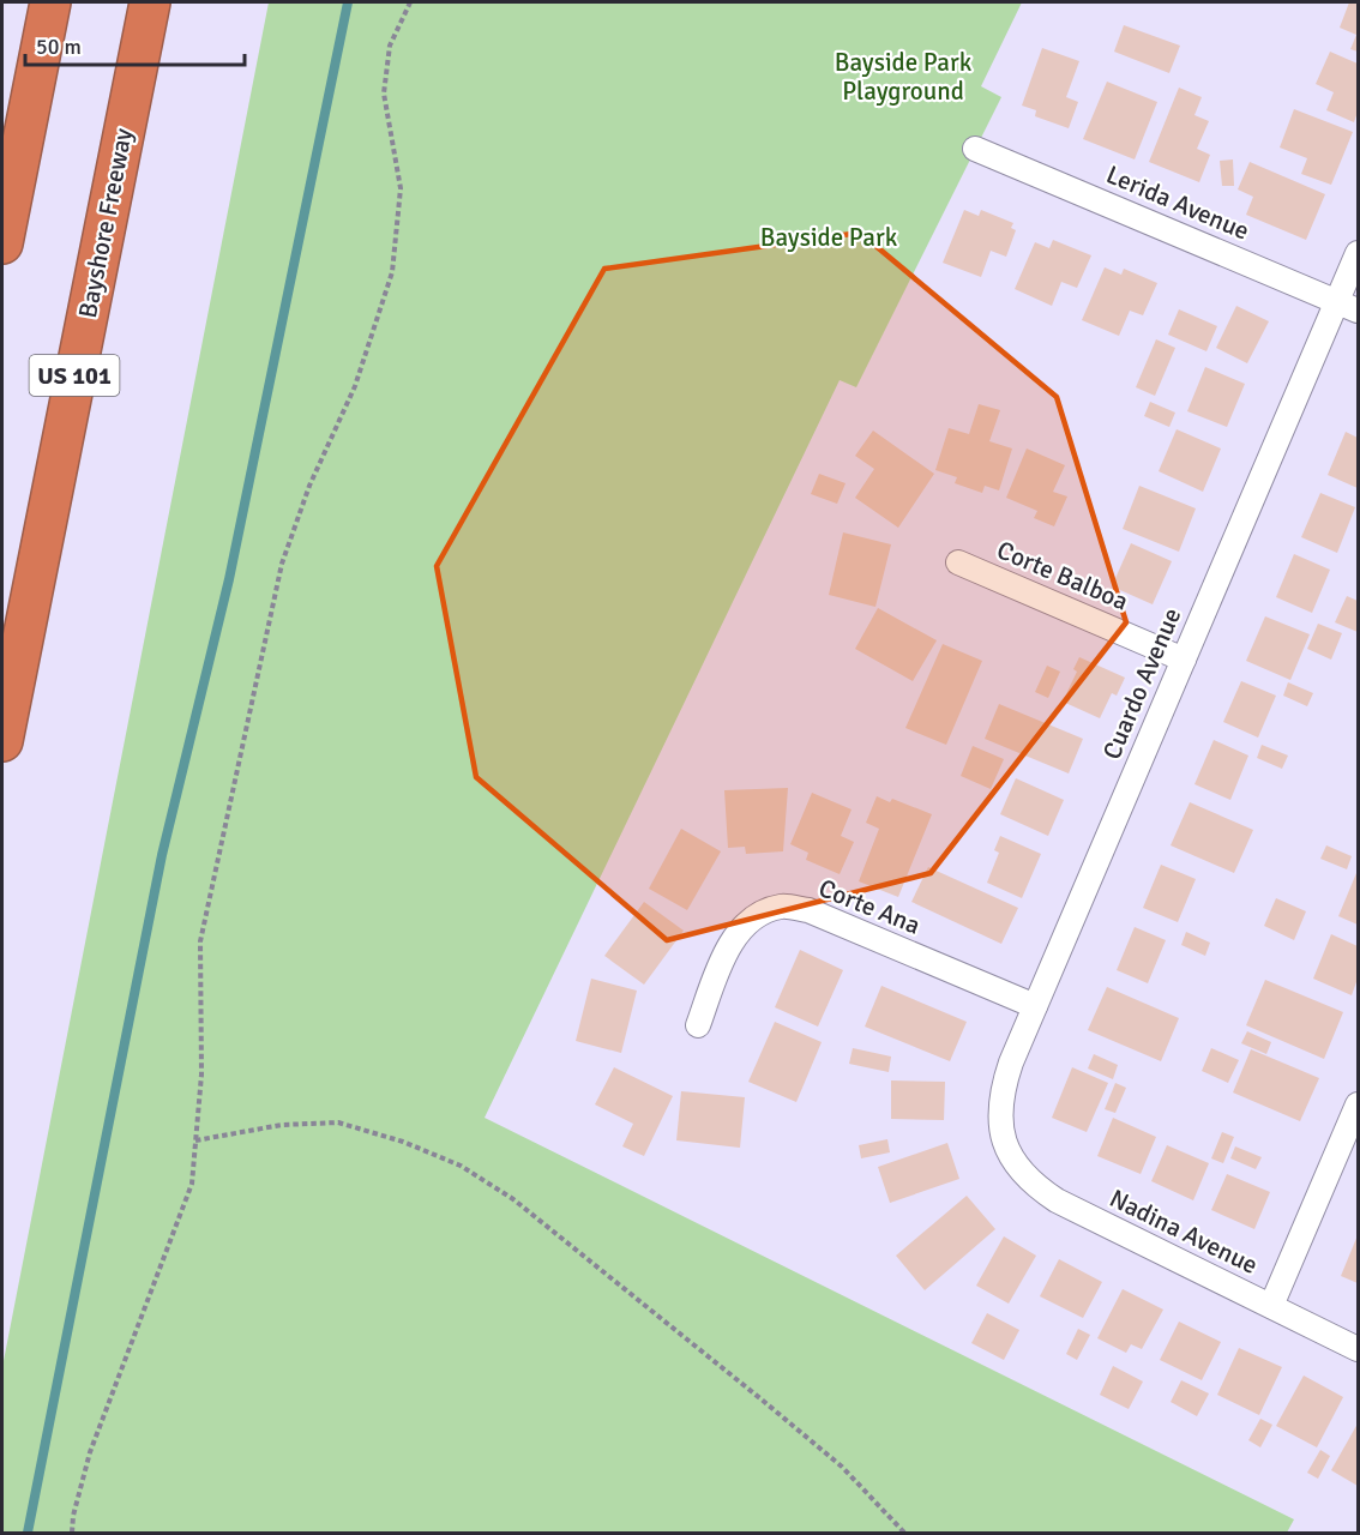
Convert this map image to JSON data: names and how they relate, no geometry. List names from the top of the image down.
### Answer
{
  "streets": {
    "highway": ["Bayshore Freeway", "US 101"],
    "street": [
      "Lerida Avenue",
      "Corte Balboa",
      "Cuardo Avenue",
      "Corte Ana",
      "Nadina Avenue"
    ]
  },
  "crossings": [
    ["Lerida Avenue", "Cuardo Avenue"],
    ["Corte Balboa", "Cuardo Avenue"],
    ["Cuardo Avenue", "Corte Ana"],
    ["Cuardo Avenue", "Nadina Avenue"]
  ],
  "parks": ["Bayside Park Playground", "Bayside Park"],
  "scale_bar": "50 m"
}
